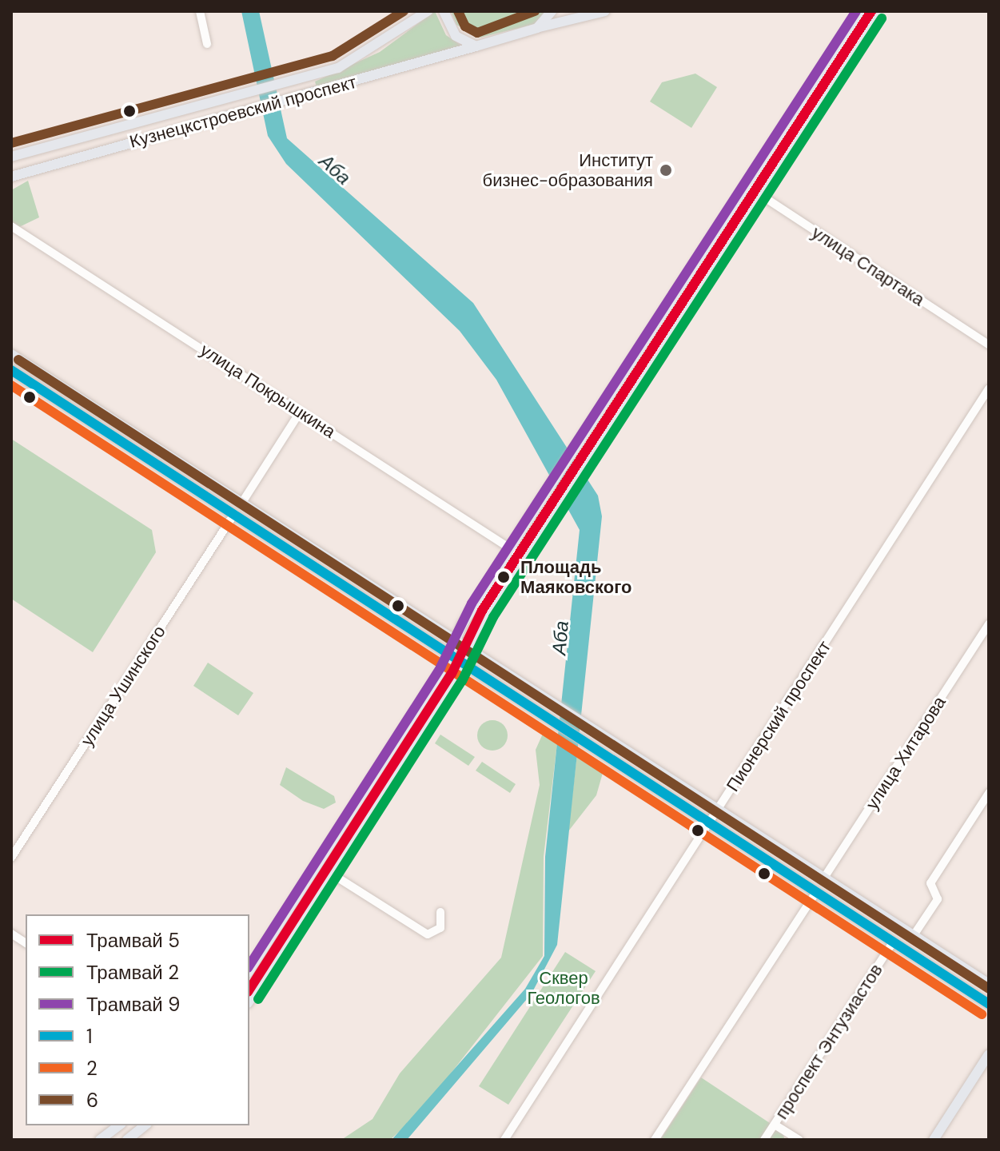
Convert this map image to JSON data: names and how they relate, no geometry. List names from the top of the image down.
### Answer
{
  "streets": {
    "main road": ["Кузнецкстроевский проспект"],
    "street": [
      "улица Спартака",
      "улица Покрышкина",
      "улица Ушинского",
      "Пионерский проспект",
      "улица Хитарова",
      "проспект Энтузиастов"
    ]
  },
  "water": ["Аба"],
  "parks": ["Сквер Геологов"],
  "places": ["Институт бизнес-образования", "Площадь Маяковского"],
  "lines": [
    "tram line 5",
    "tram line 9",
    "transit line 6",
    "tram line 2",
    "transit line 1",
    "transit line 2"
  ],
  "legend": [
    "Трамвай 5",
    "Трамвай 2",
    "Трамвай 9",
    "1",
    "2",
    "6"
  ]
}
